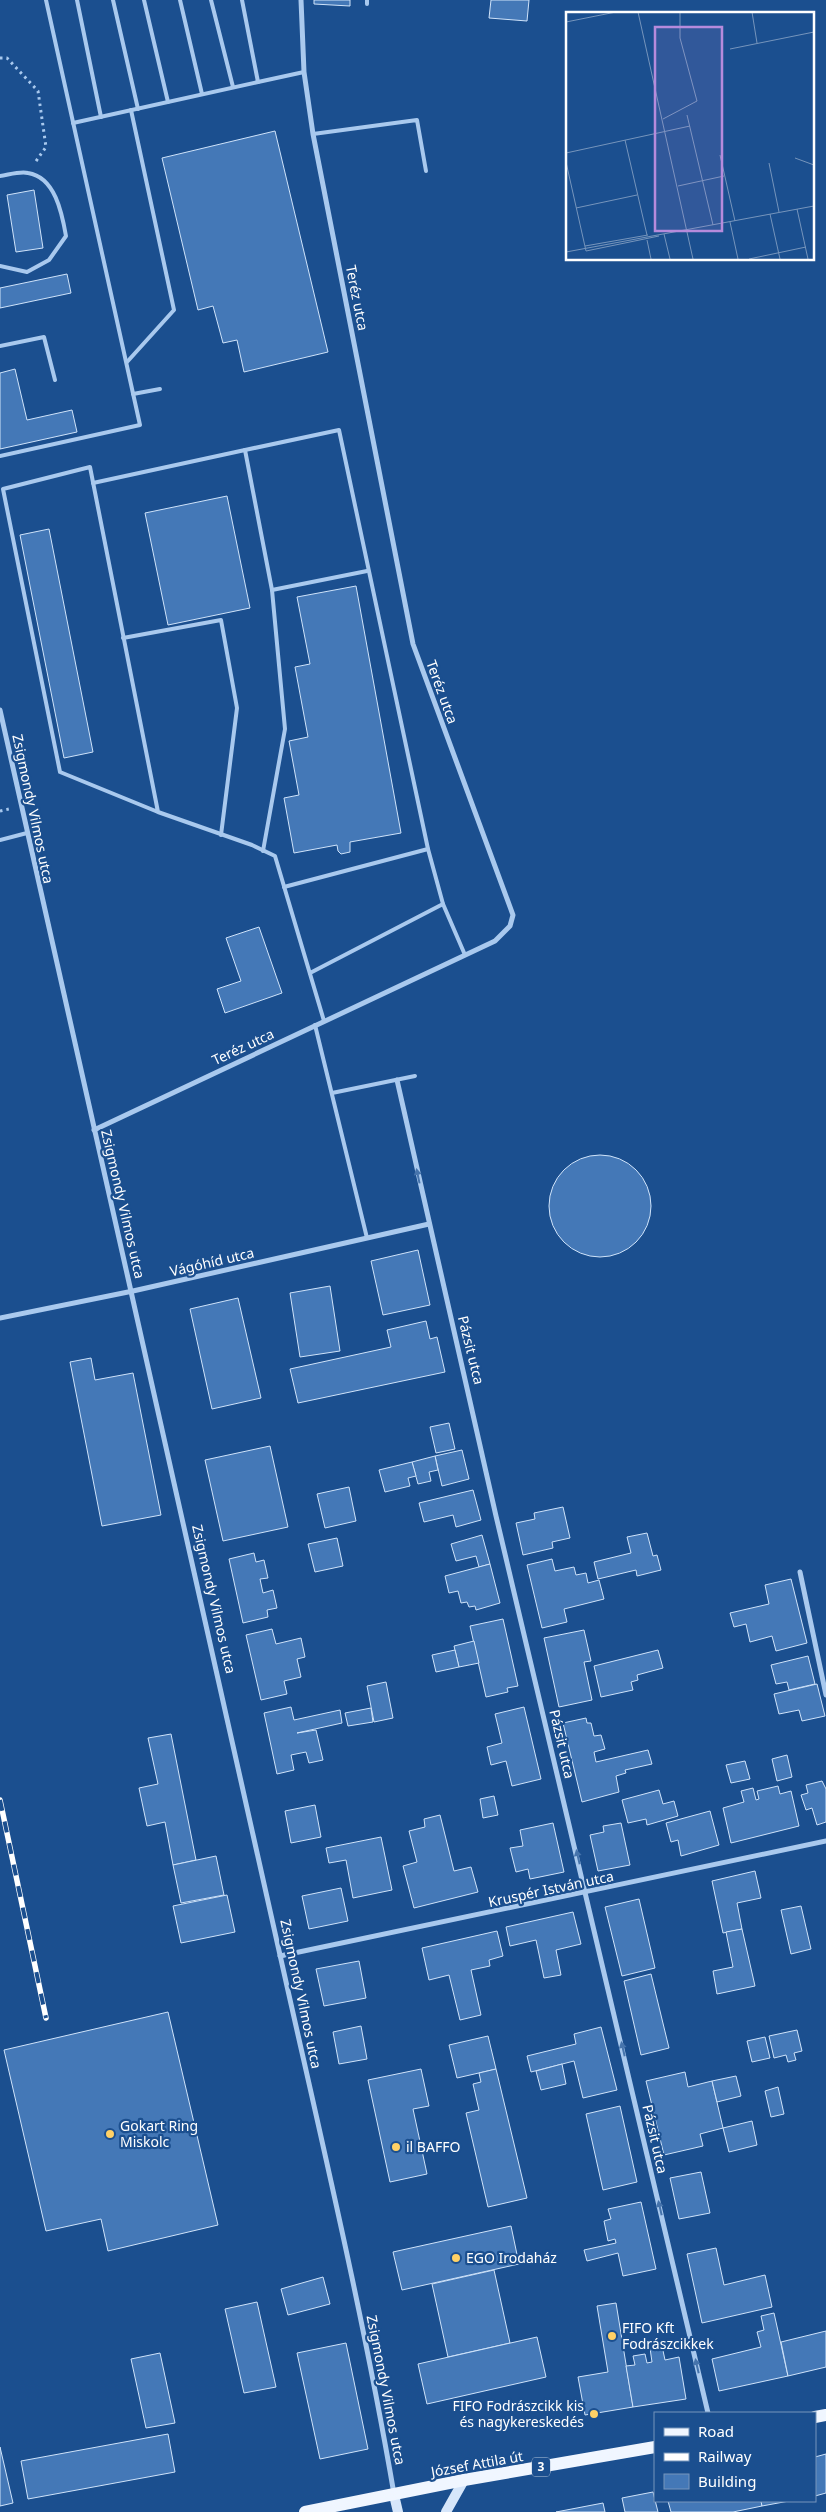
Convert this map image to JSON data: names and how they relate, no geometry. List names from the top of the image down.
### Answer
{
  "streets": {
    "main road": ["József Attila út", "3"],
    "street": [
      "Teréz utca",
      "Zsigmondy Vilmos utca",
      "Vágóhíd utca",
      "Pázsit utca",
      "Kruspér István utca"
    ]
  },
  "crossings": [
    ["Teréz utca", "Zsigmondy Vilmos utca"],
    ["Zsigmondy Vilmos utca", "Vágóhíd utca"],
    ["Zsigmondy Vilmos utca", "Kruspér István utca"],
    ["Zsigmondy Vilmos utca", "József Attila út"],
    ["Vágóhíd utca", "Pázsit utca"],
    ["Pázsit utca", "Kruspér István utca"]
  ],
  "one_way": ["Pázsit utca"],
  "places": [
    "Gokart Ring Miskolc",
    "il BAFFO",
    "EGO Irodaház",
    "FIFO Kft Fodrászcikkek",
    "FIFO Fodrászcikk kis és nagykereskedés"
  ],
  "legend": ["Road", "Railway", "Building"]
}
